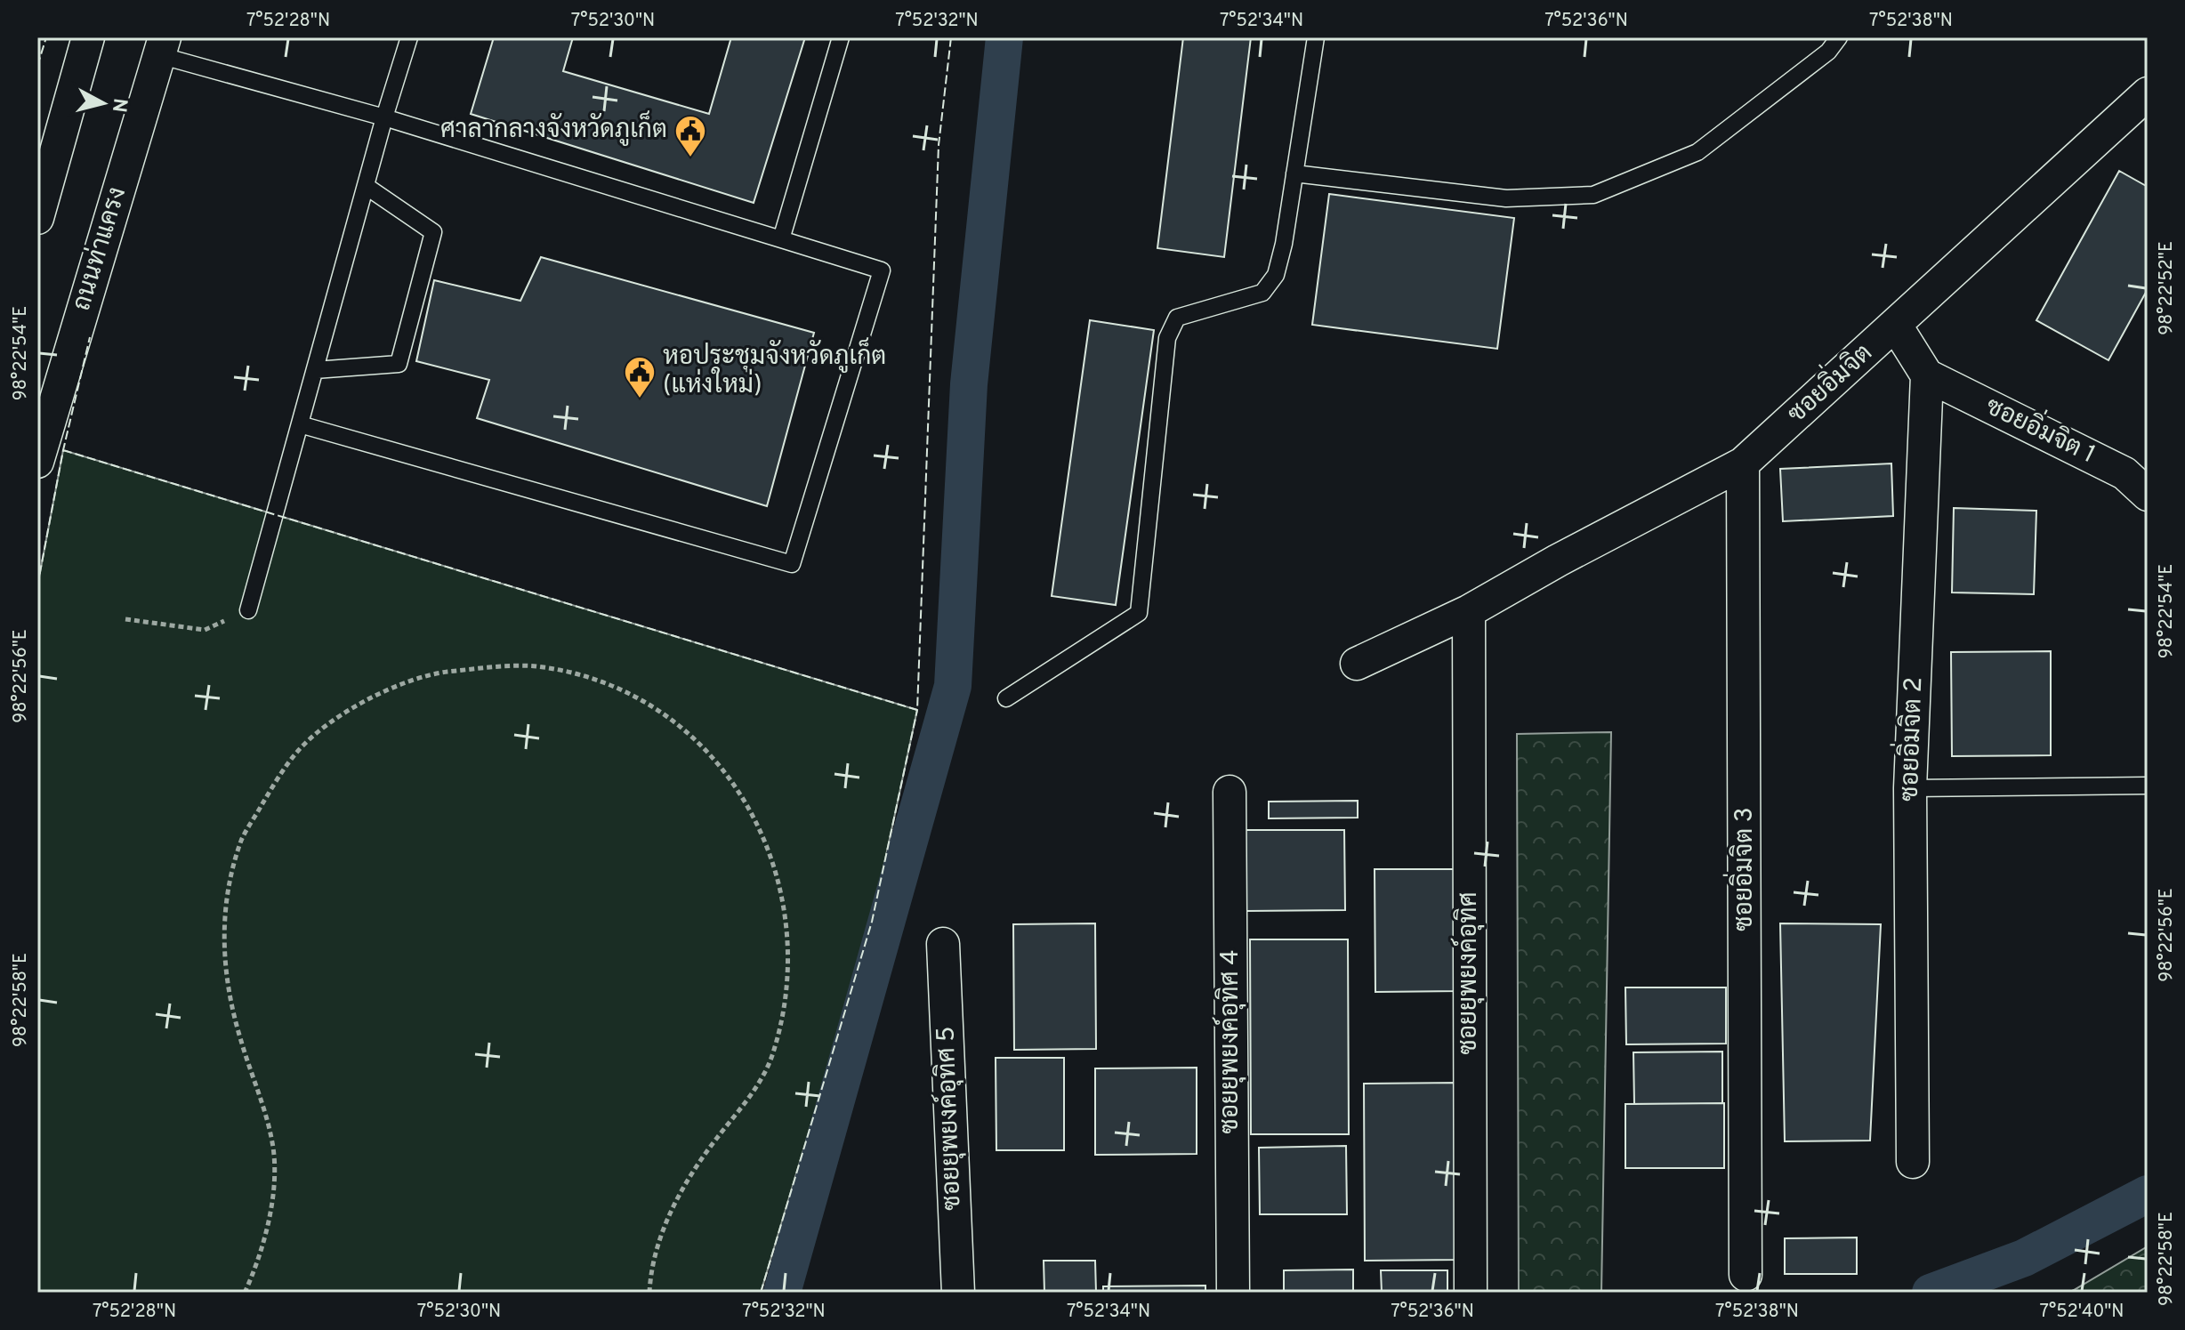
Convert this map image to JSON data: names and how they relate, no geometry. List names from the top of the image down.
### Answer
{
  "streets": {
    "street": [
      "ถนนท่าแครง",
      "ซอยอิ่มจิต",
      "ซอยอิ่มจิต 1",
      "ซอยอิ่มจิต 2",
      "ซอยอิ่มจิต 3",
      "ซอยยุพยงค์อุทิศ",
      "ซอยยุพยงค์อุทิศ 4",
      "ซอยยุพยงค์อุทิศ 5"
    ]
  },
  "crossings": [
    ["ซอยอิ่มจิต", "ซอยอิ่มจิต 3"],
    ["ซอยอิ่มจิต", "ซอยยุพยงค์อุทิศ"],
    ["ซอยอิ่มจิต 1", "ซอยอิ่มจิต 2"]
  ],
  "places": {
    "public building": ["ศาลากลางจังหวัดภูเก็ต", "หอประชุมจังหวัดภูเก็ต (แห่งใหม่)"]
  },
  "north": "right",
  "coordinates": [
    "7°52'28\"N",
    "7°52'30\"N",
    "7°52'32\"N",
    "7°52'34\"N",
    "7°52'36\"N",
    "7°52'38\"N",
    "98°22'52\"E",
    "98°22'54\"E",
    "98°22'56\"E",
    "98°22'58\"E",
    "7°52'40\"N"
  ]
}
